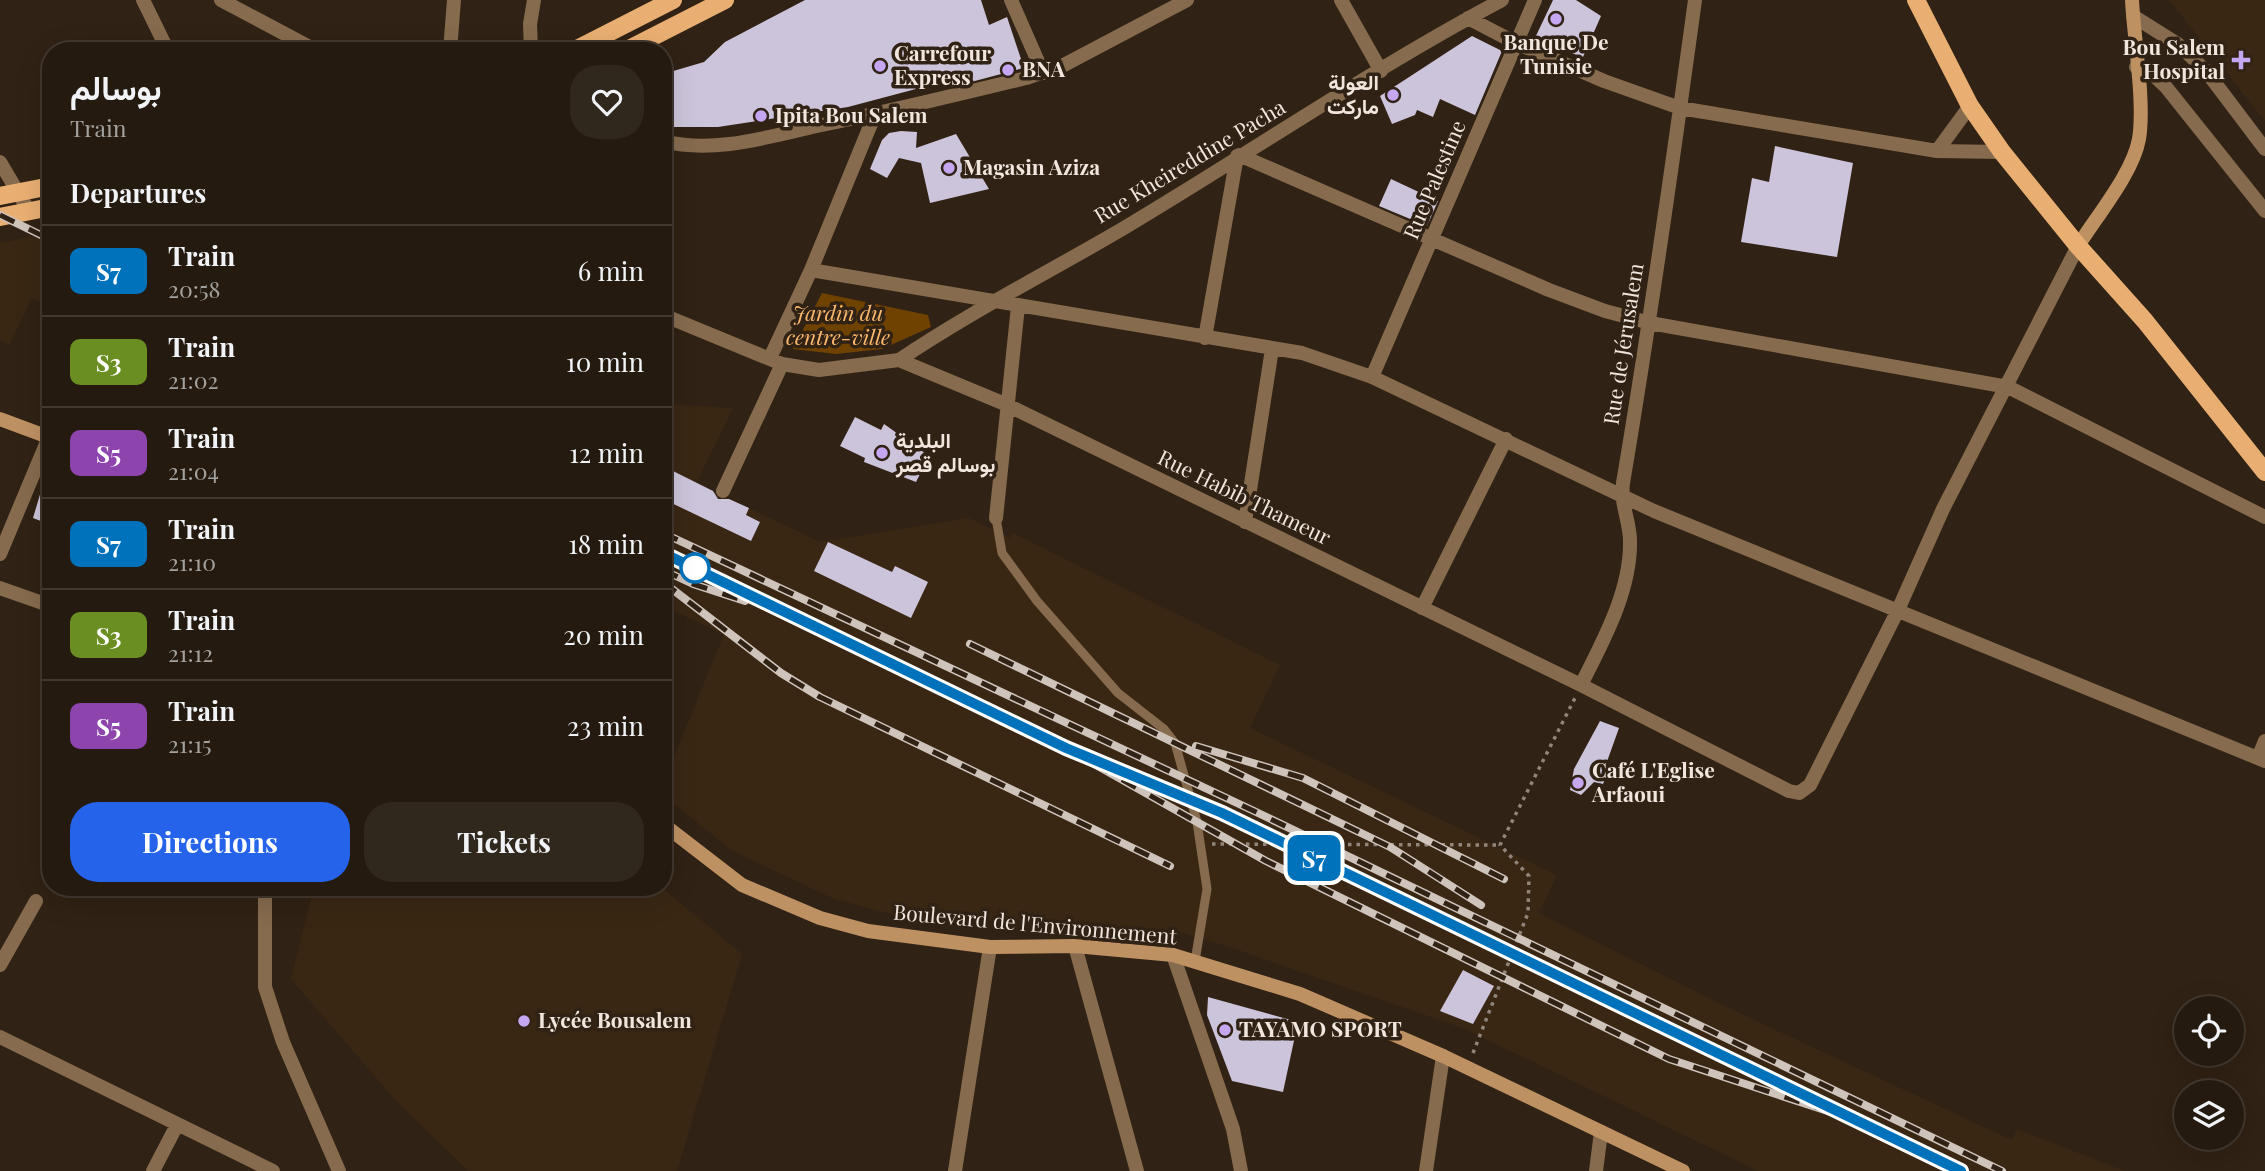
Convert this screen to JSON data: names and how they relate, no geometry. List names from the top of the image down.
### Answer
{
  "streets": {
    "street": [
      "Rue Kheireddine Pacha",
      "Rue Palestine",
      "Rue de Jérusalem",
      "Rue Habib Thameur",
      "Boulevard de l'Environnement"
    ]
  },
  "crossings": [
    ["Rue Kheireddine Pacha", "Rue Habib Thameur"],
    ["Rue de Jérusalem", "Rue Habib Thameur"]
  ],
  "parks": ["Jardin du centre-ville"],
  "places": {
    "other": [
      "Banque De Tunisie",
      "Carrefour Express",
      "BNA",
      "العولة ماركت",
      "Ipita Bou Salem",
      "Magasin Aziza",
      "البلدية بوسالم قصر",
      "Café L'Eglise Arfaoui",
      "Lycée Bousalem",
      "TAYAMO SPORT"
    ],
    "health": ["Bou Salem Hospital"]
  },
  "page": {
    "on_map": "S7",
    "heading": [
      ["بوسالم", "Train"],
      "Departures"
    ],
    "list": [
      {
        "mark": "S7",
        "name": "Train",
        "note": "20:58",
        "value": "6 min"
      },
      {
        "mark": "S3",
        "name": "Train",
        "note": "21:02",
        "value": "10 min"
      },
      {
        "mark": "S5",
        "name": "Train",
        "note": "21:04",
        "value": "12 min"
      },
      {
        "mark": "S7",
        "name": "Train",
        "note": "21:10",
        "value": "18 min"
      },
      {
        "mark": "S3",
        "name": "Train",
        "note": "21:12",
        "value": "20 min"
      },
      {
        "mark": "S5",
        "name": "Train",
        "note": "21:15",
        "value": "23 min"
      }
    ],
    "buttons": ["Directions", "Tickets"]
  }
}
